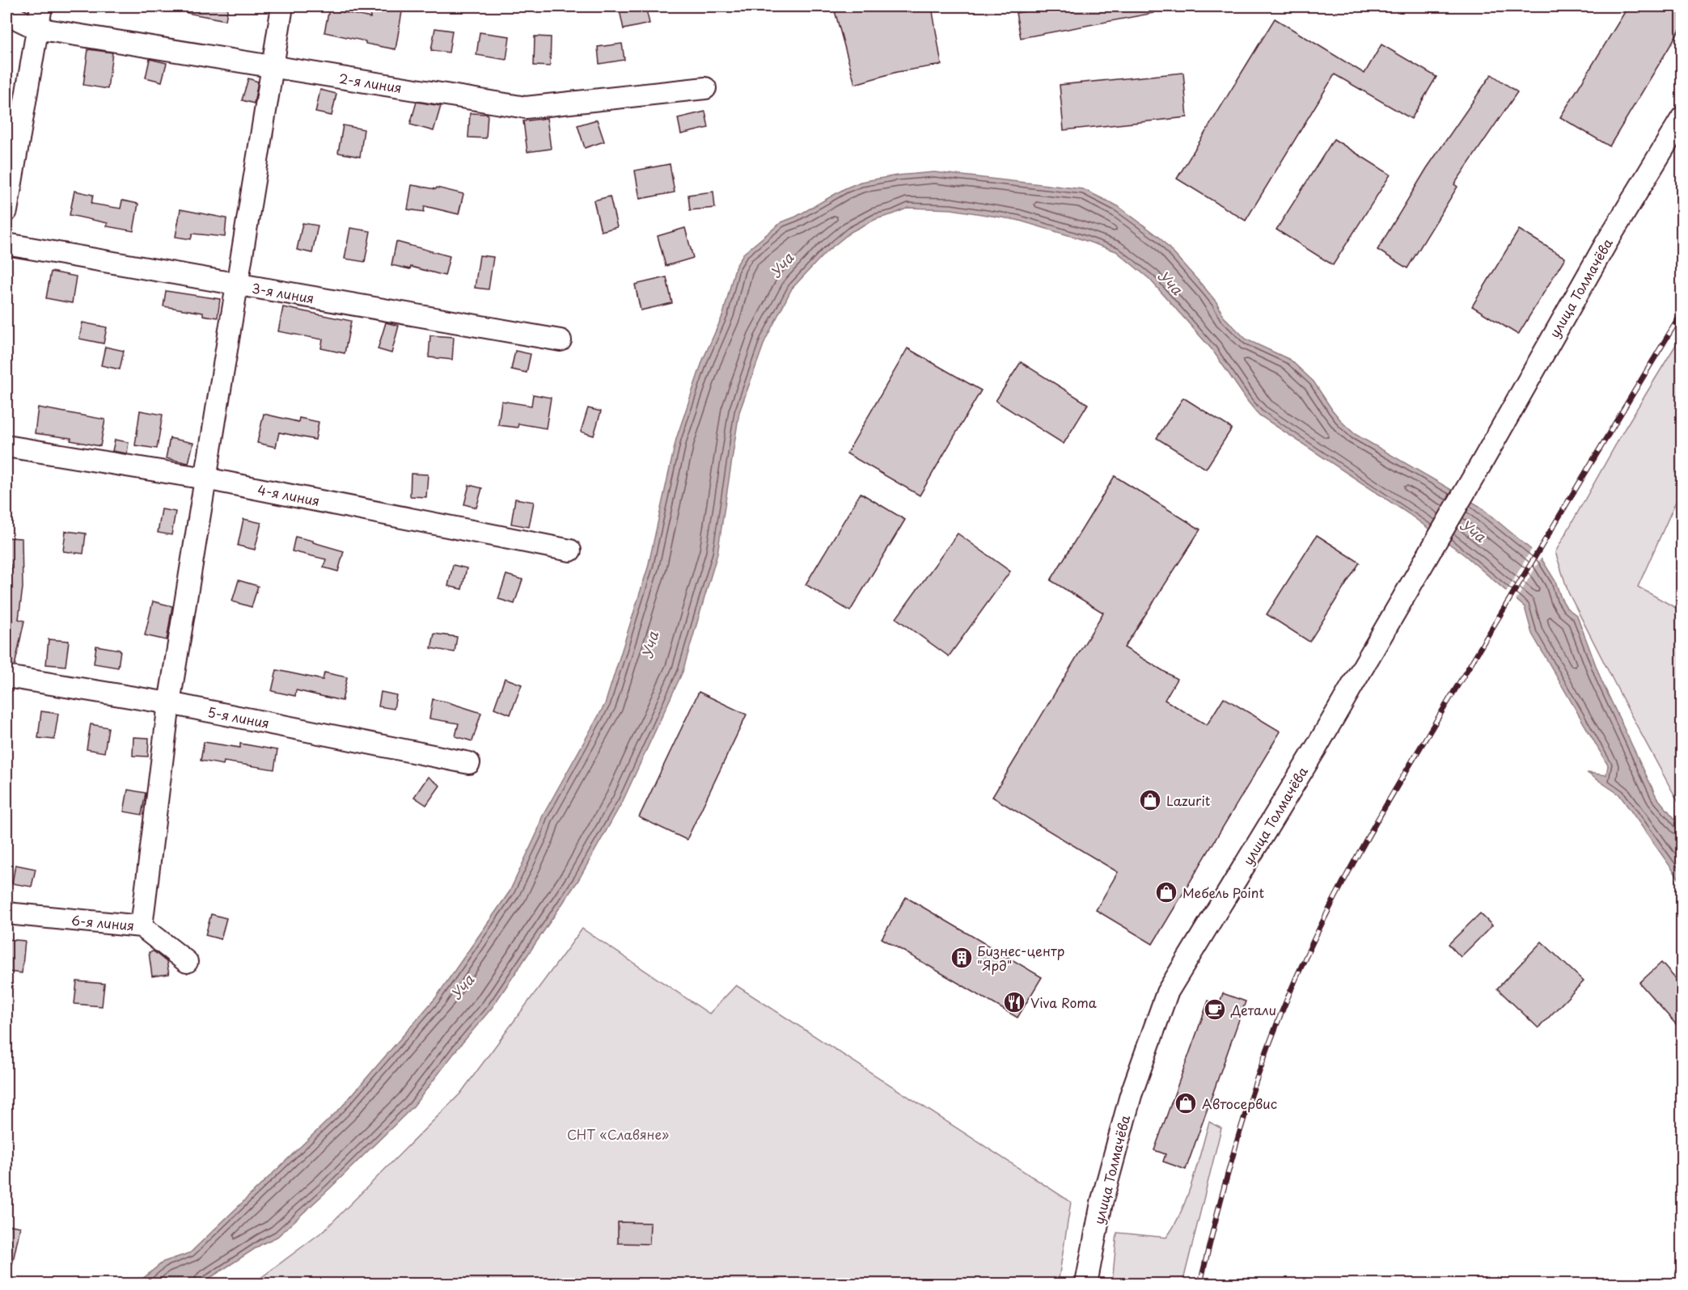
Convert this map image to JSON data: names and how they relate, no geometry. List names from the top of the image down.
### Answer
{
  "streets": {
    "street": [
      "2-я линия",
      "улица Толмачёва",
      "3-я линия",
      "4-я линия",
      "5-я линия",
      "6-я линия"
    ]
  },
  "water": ["Уча"],
  "parks": ["СНТ «Славяне»"],
  "places": {
    "shop": ["Lazurit", "Мебель Point", "Автосервис"],
    "building": ["Бизнес-центр \"Ярд\""],
    "restaurant": ["Viva Roma"],
    "cafe": ["Детали"]
  }
}
